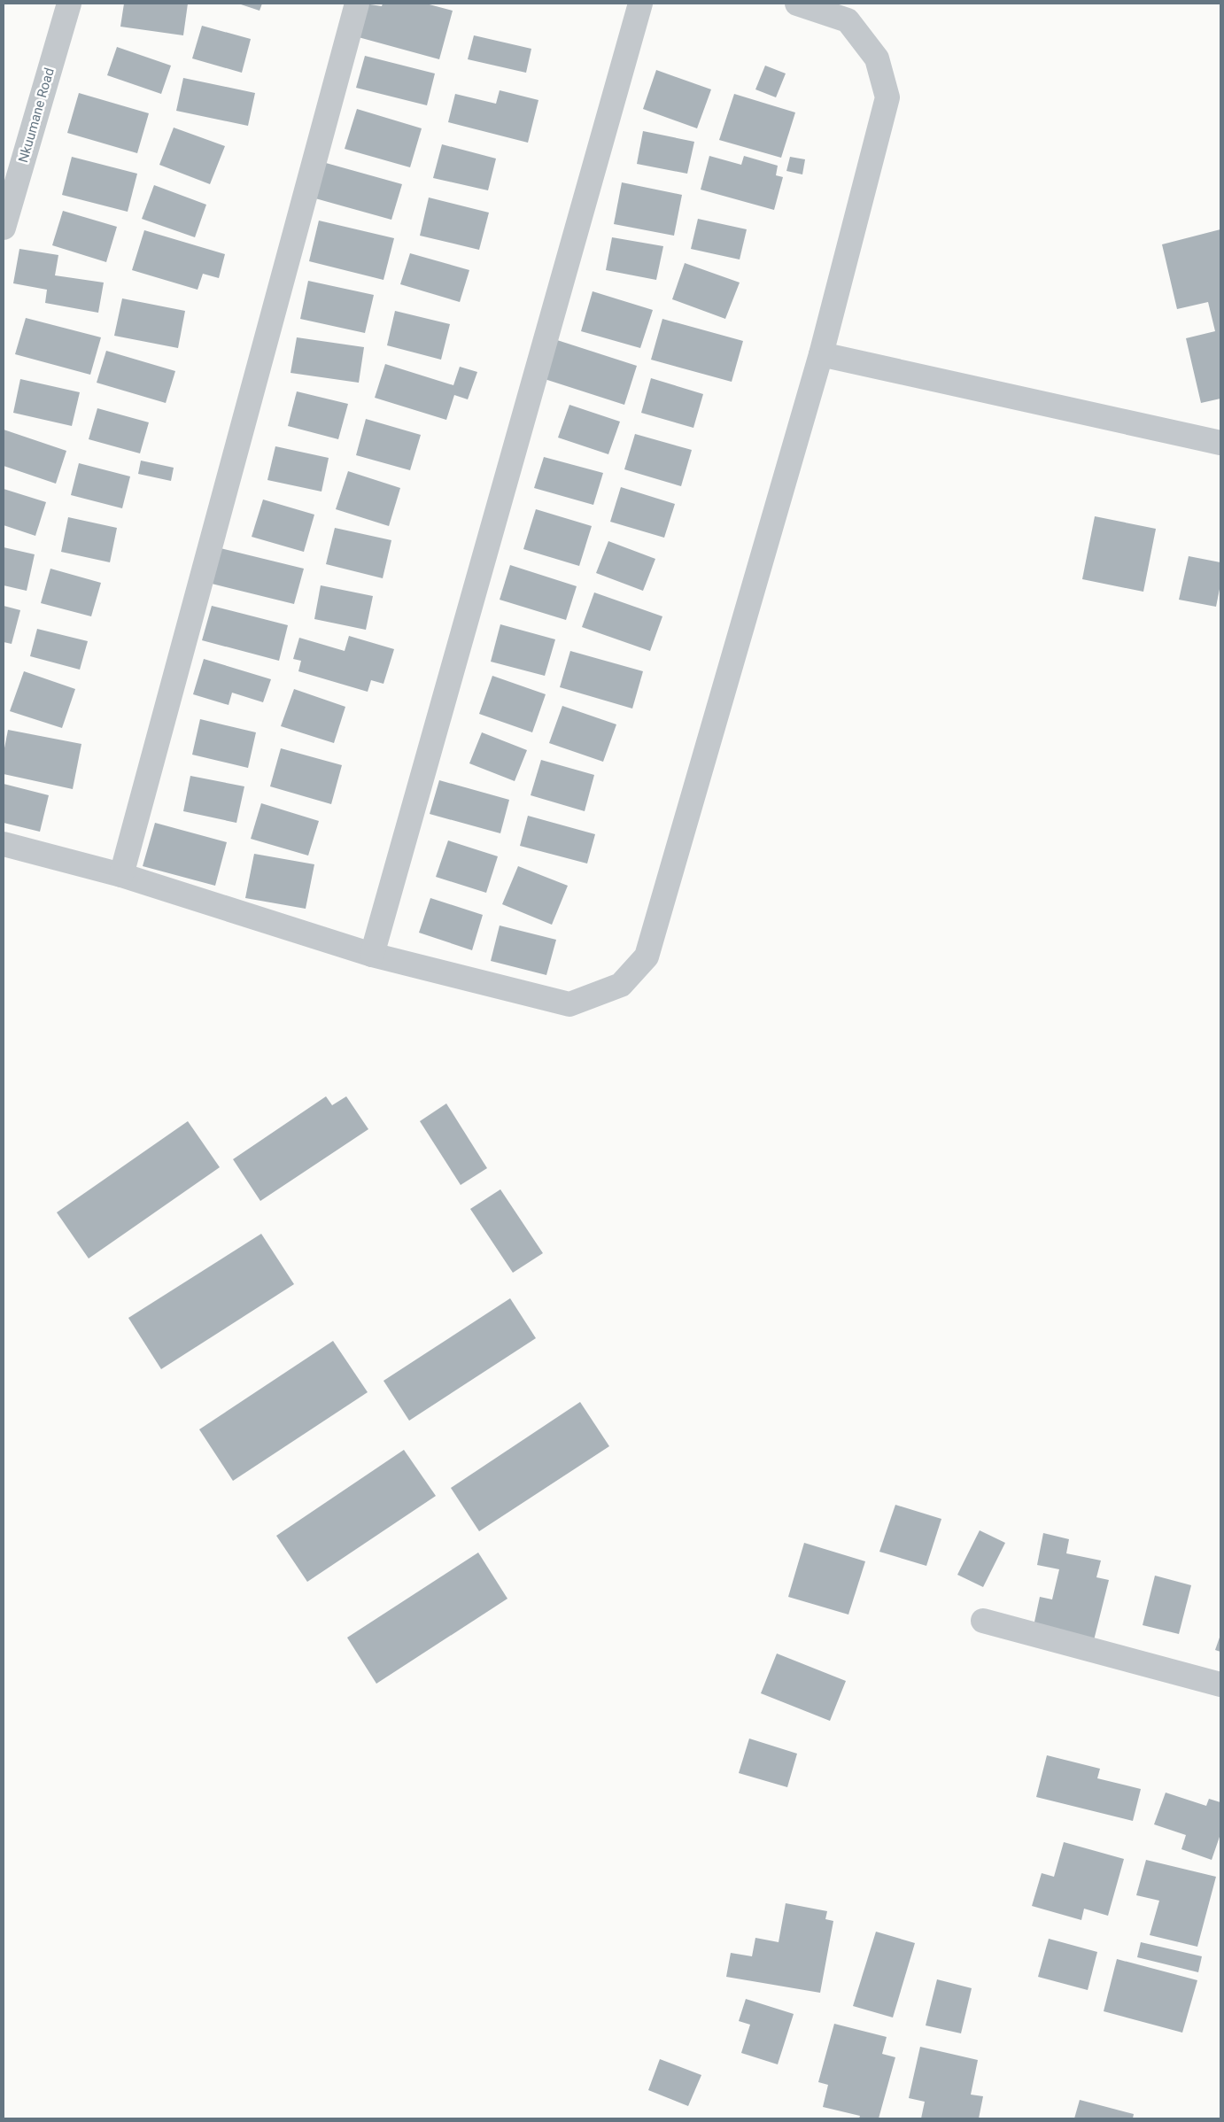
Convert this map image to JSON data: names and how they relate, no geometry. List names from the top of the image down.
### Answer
{
  "streets": {
    "street": ["Nkuumane Road"]
  }
}
